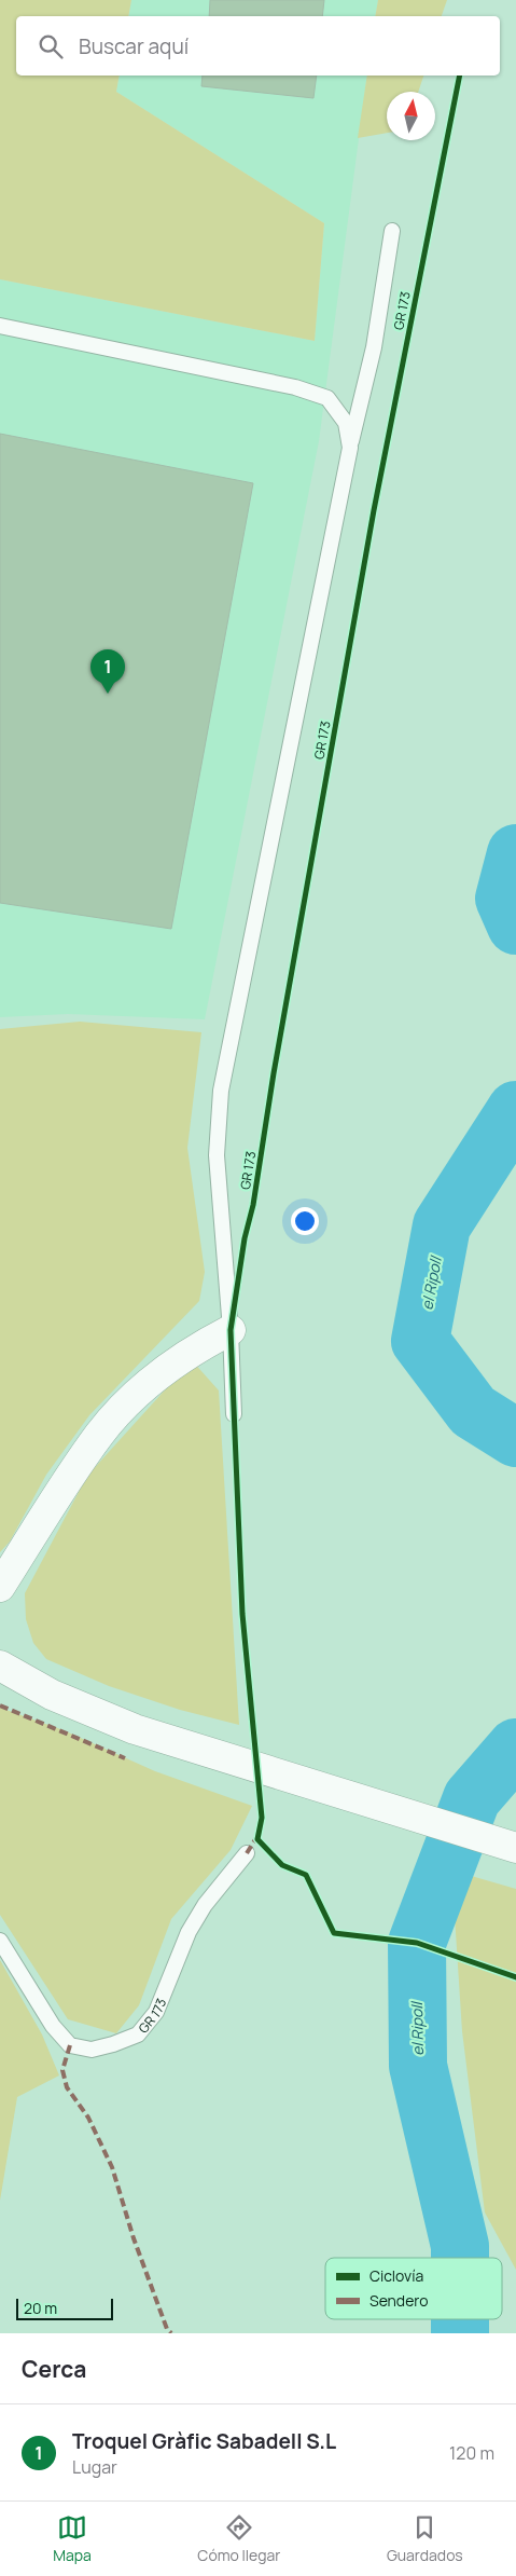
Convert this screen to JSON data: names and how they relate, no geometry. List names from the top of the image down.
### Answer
{
  "streets": {
    "lane": ["GR 173"]
  },
  "water": ["el Ripoll"],
  "legend": ["Ciclovía", "Sendero"],
  "scale_bar": "20 m",
  "north": "top",
  "page": {
    "search": "Buscar aquí",
    "pins": "1",
    "scale": "20 m",
    "heading": "Cerca",
    "list": [
      {
        "mark": "1",
        "name": "Troquel Gràfic Sabadell S.L",
        "note": "Lugar",
        "value": "120 m"
      }
    ],
    "nav": ["Mapa", "Cómo llegar", "Guardados"]
  }
}
